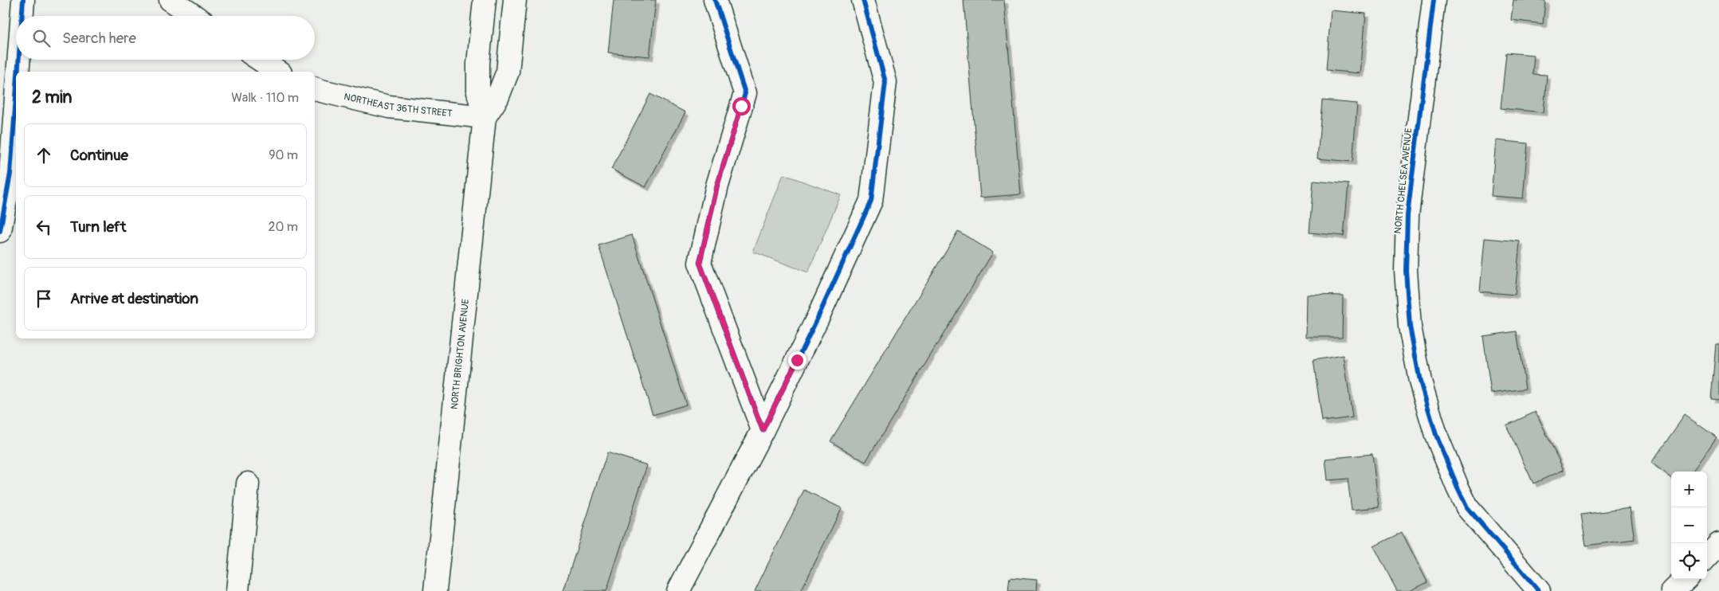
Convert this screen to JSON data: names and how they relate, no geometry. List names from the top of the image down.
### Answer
{
  "streets": {
    "street": ["NORTHEAST 36TH STREET", "NORTH CHELSEA AVENUE", "NORTH BRIGHTON AVENUE"]
  },
  "crossings": [
    ["NORTHEAST 36TH STREET", "NORTH BRIGHTON AVENUE"]
  ],
  "page": {
    "search": "Search here",
    "heading": ["2 min", "Walk · 110 m"],
    "list": [
      ["Continue", "90 m"],
      ["Turn left", "20 m"],
      "Arrive at destination"
    ],
    "map_buttons": ["+", "−"]
  }
}
